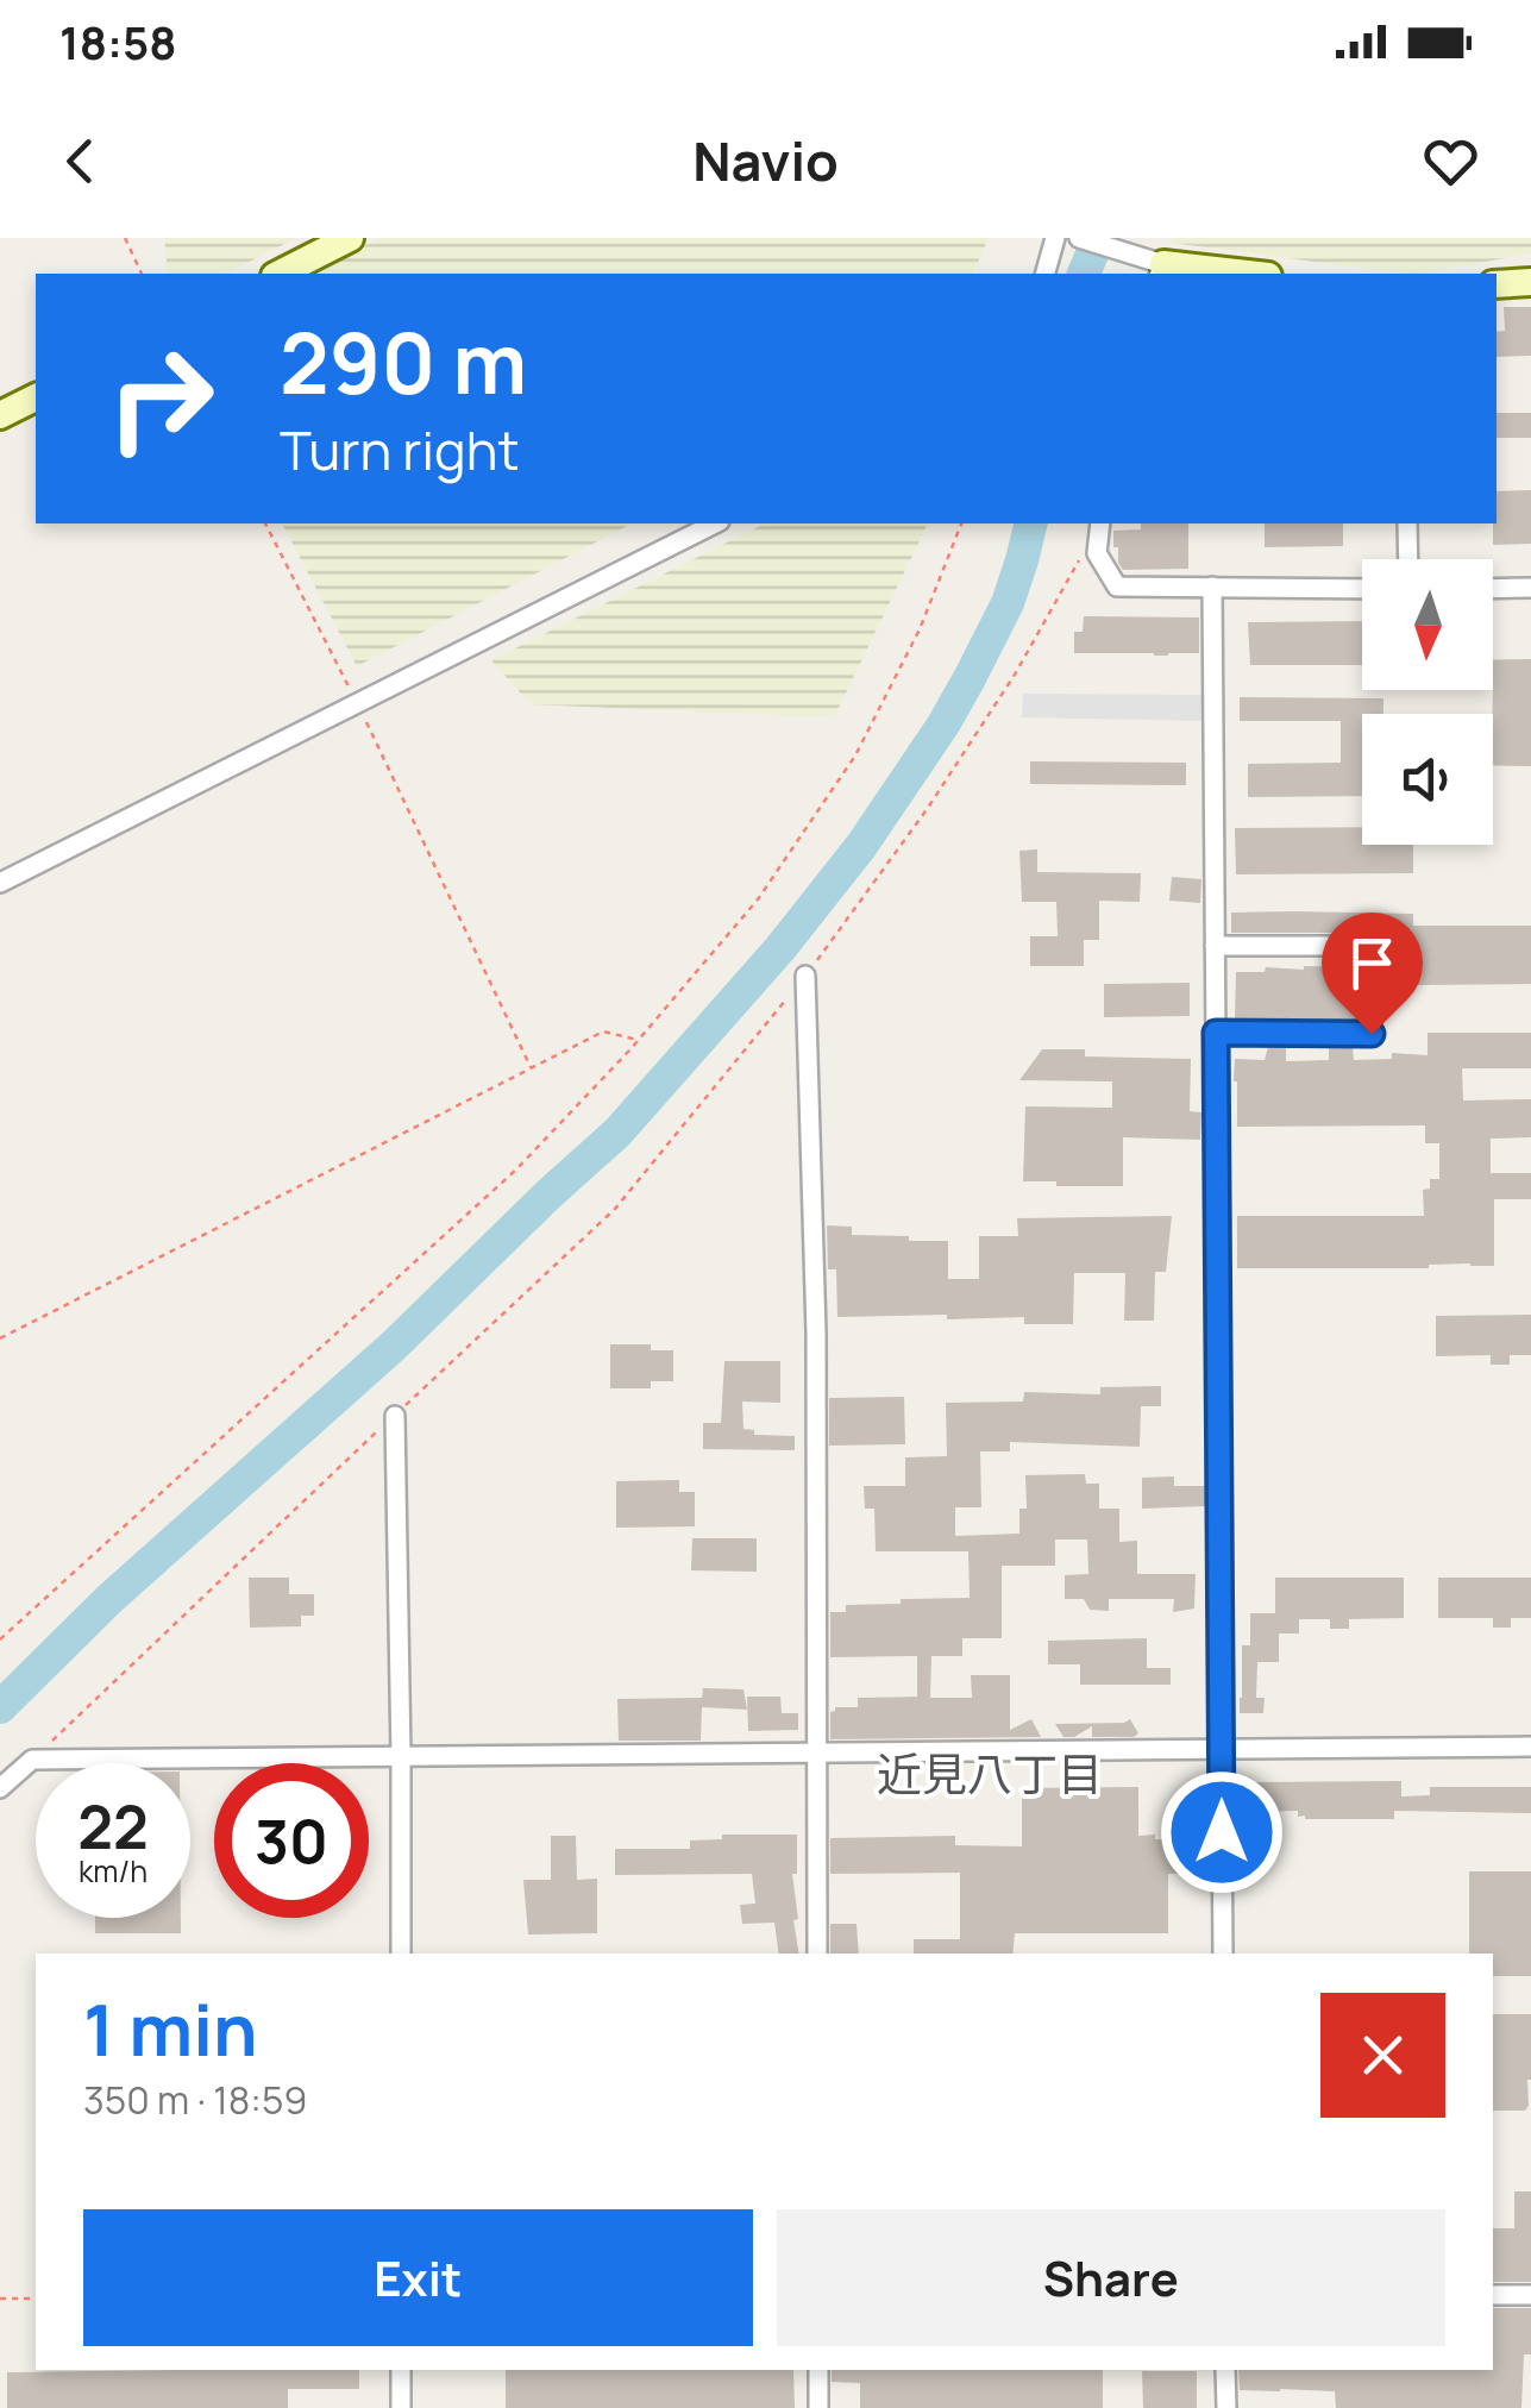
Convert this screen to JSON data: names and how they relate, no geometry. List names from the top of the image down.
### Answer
{
  "districts": ["近見八丁目"],
  "north": "bottom",
  "page": {
    "status": "18:58",
    "header": "Navio",
    "turn": ["290 m", "Turn right"],
    "speed": "22 km/h",
    "limit": "30",
    "heading": ["1 min", "350 m · 18:59"],
    "buttons": ["Exit", "Share"]
  }
}
